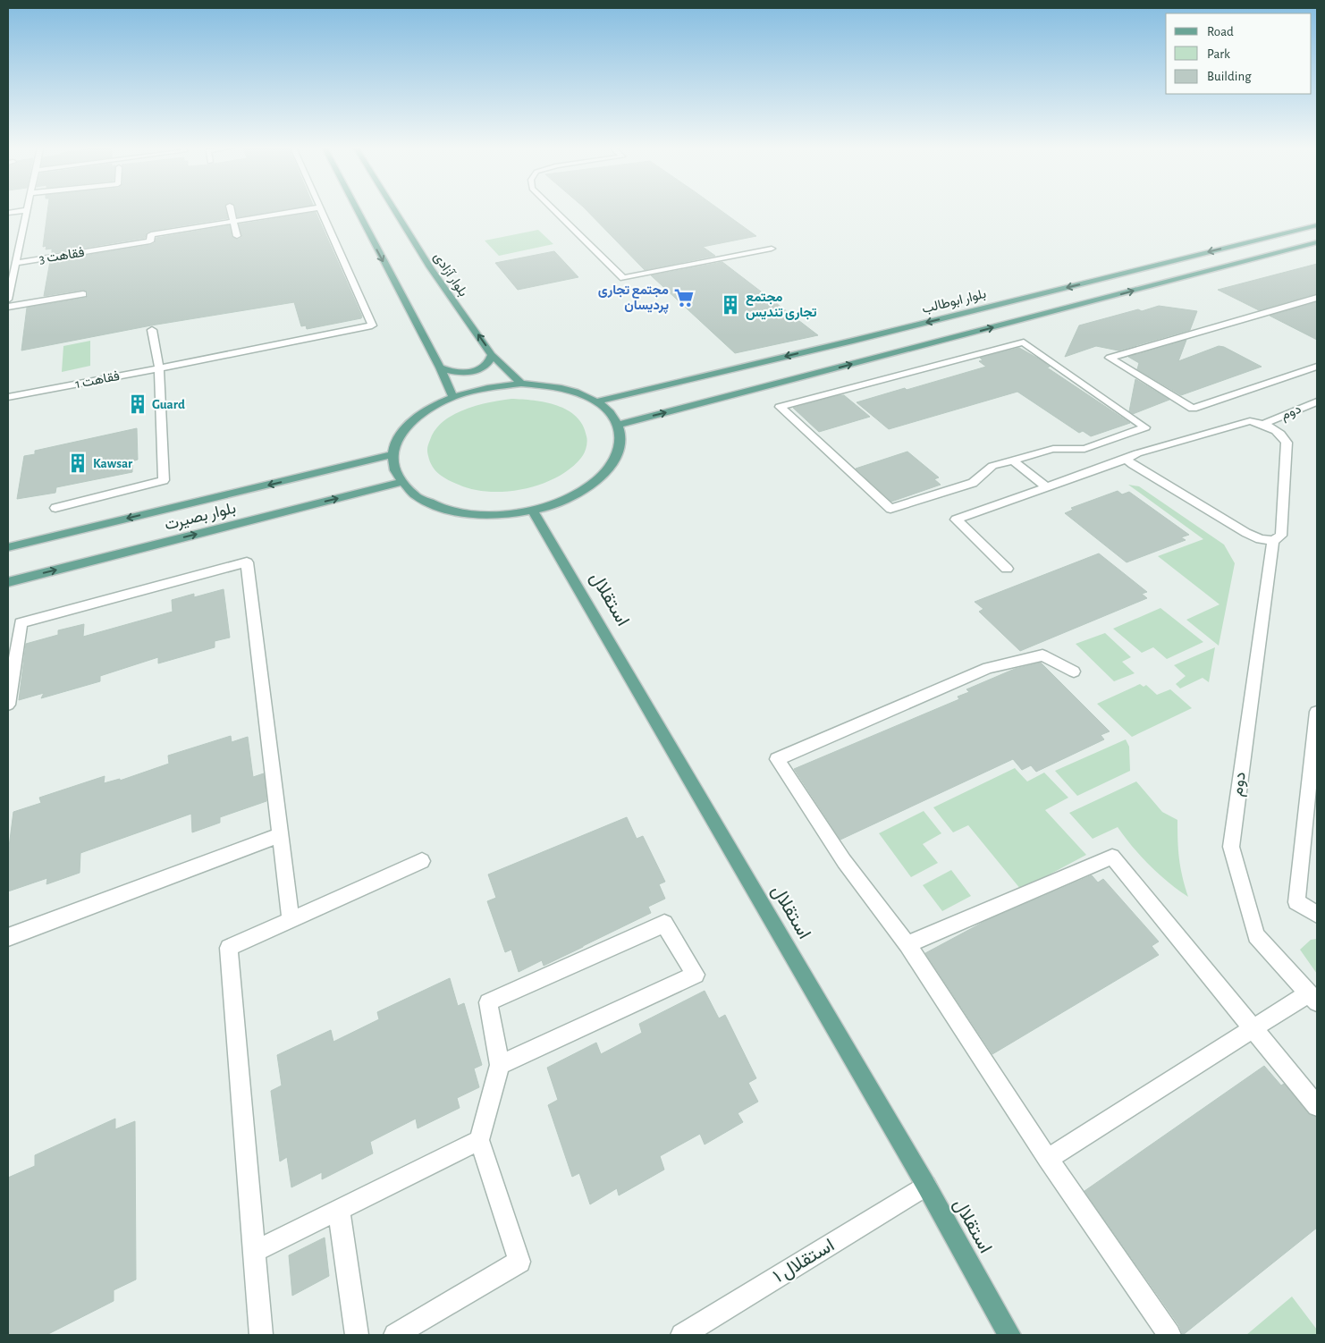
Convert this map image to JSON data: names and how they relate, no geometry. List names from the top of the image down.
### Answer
{
  "streets": {
    "main road": [
      "بلوار آزادی",
      "بلوار ابوطالب",
      "بلوار بصیرت",
      "استقلال"
    ],
    "street": [
      "فقاهت 3",
      "فقاهت 1",
      "دوم",
      "استقلال ۱"
    ]
  },
  "crossings": [
    ["استقلال", "استقلال ۱"]
  ],
  "places": {
    "supermarket": ["مجتمع تجاری پردیسان"],
    "building": ["مجتمع تجاری تندیس", "Guard", "Kawsar"]
  },
  "legend": ["Road", "Park", "Building"]
}
